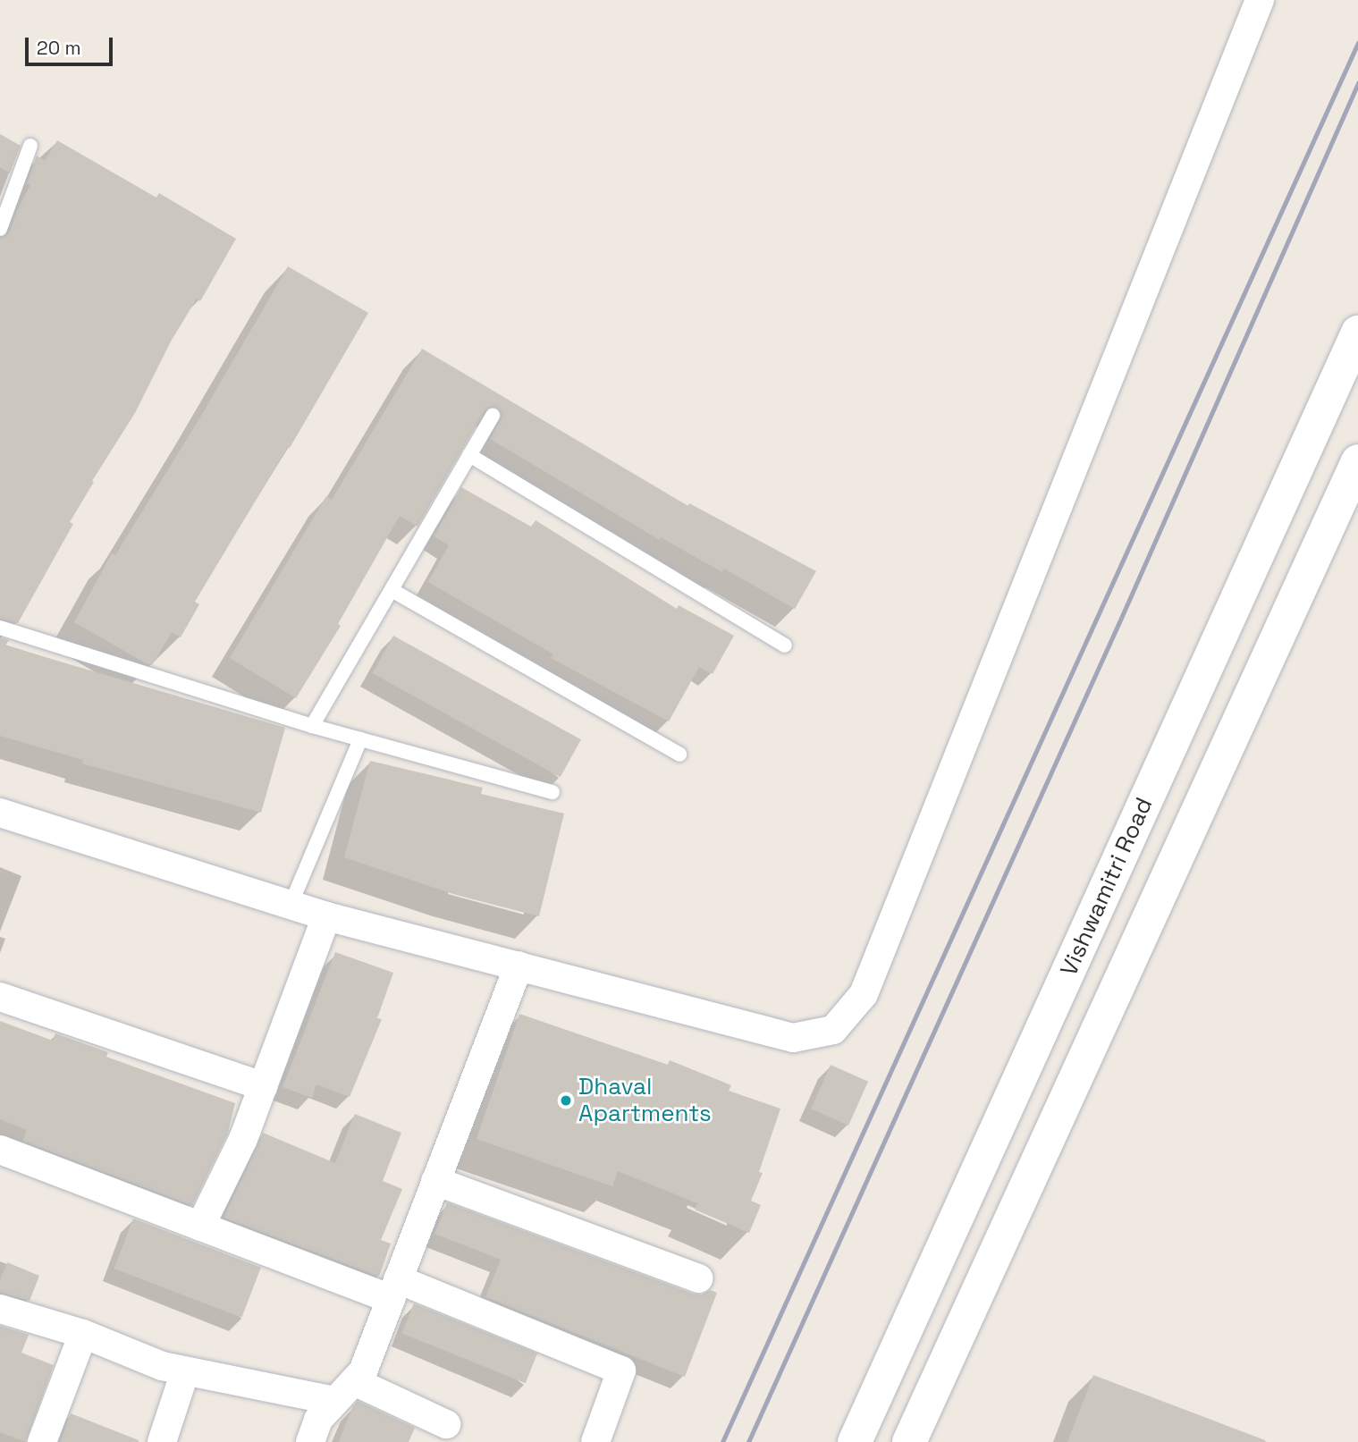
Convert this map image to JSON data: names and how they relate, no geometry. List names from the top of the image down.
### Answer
{
  "streets": {
    "main road": ["Vishwamitri Road"]
  },
  "places": ["Dhaval Apartments"],
  "scale_bar": "20 m"
}
